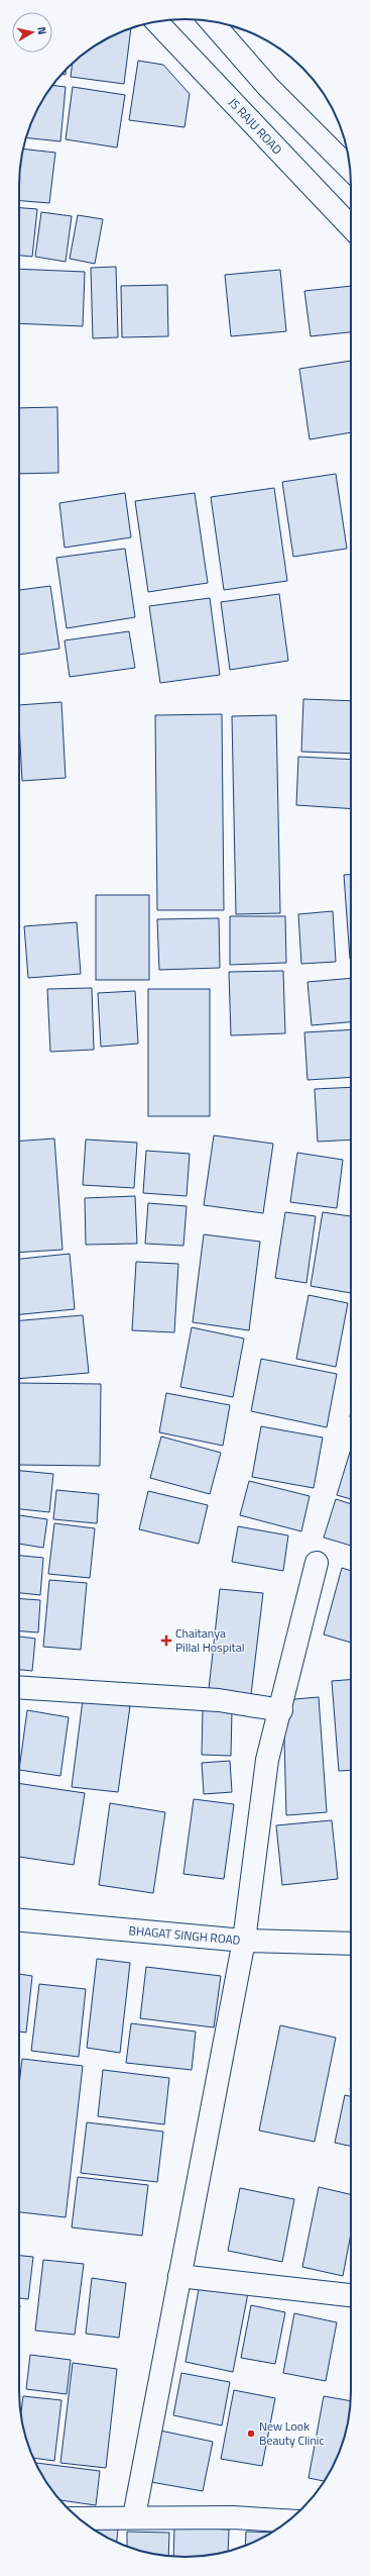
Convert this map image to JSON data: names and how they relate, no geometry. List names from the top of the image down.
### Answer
{
  "streets": {
    "street": ["JS RAJU ROAD", "BHAGAT SINGH ROAD"]
  },
  "places": {
    "health": ["Chaitanya Pillal Hospital"],
    "other": ["New Look Beauty Clinic"]
  },
  "north": "right"
}
